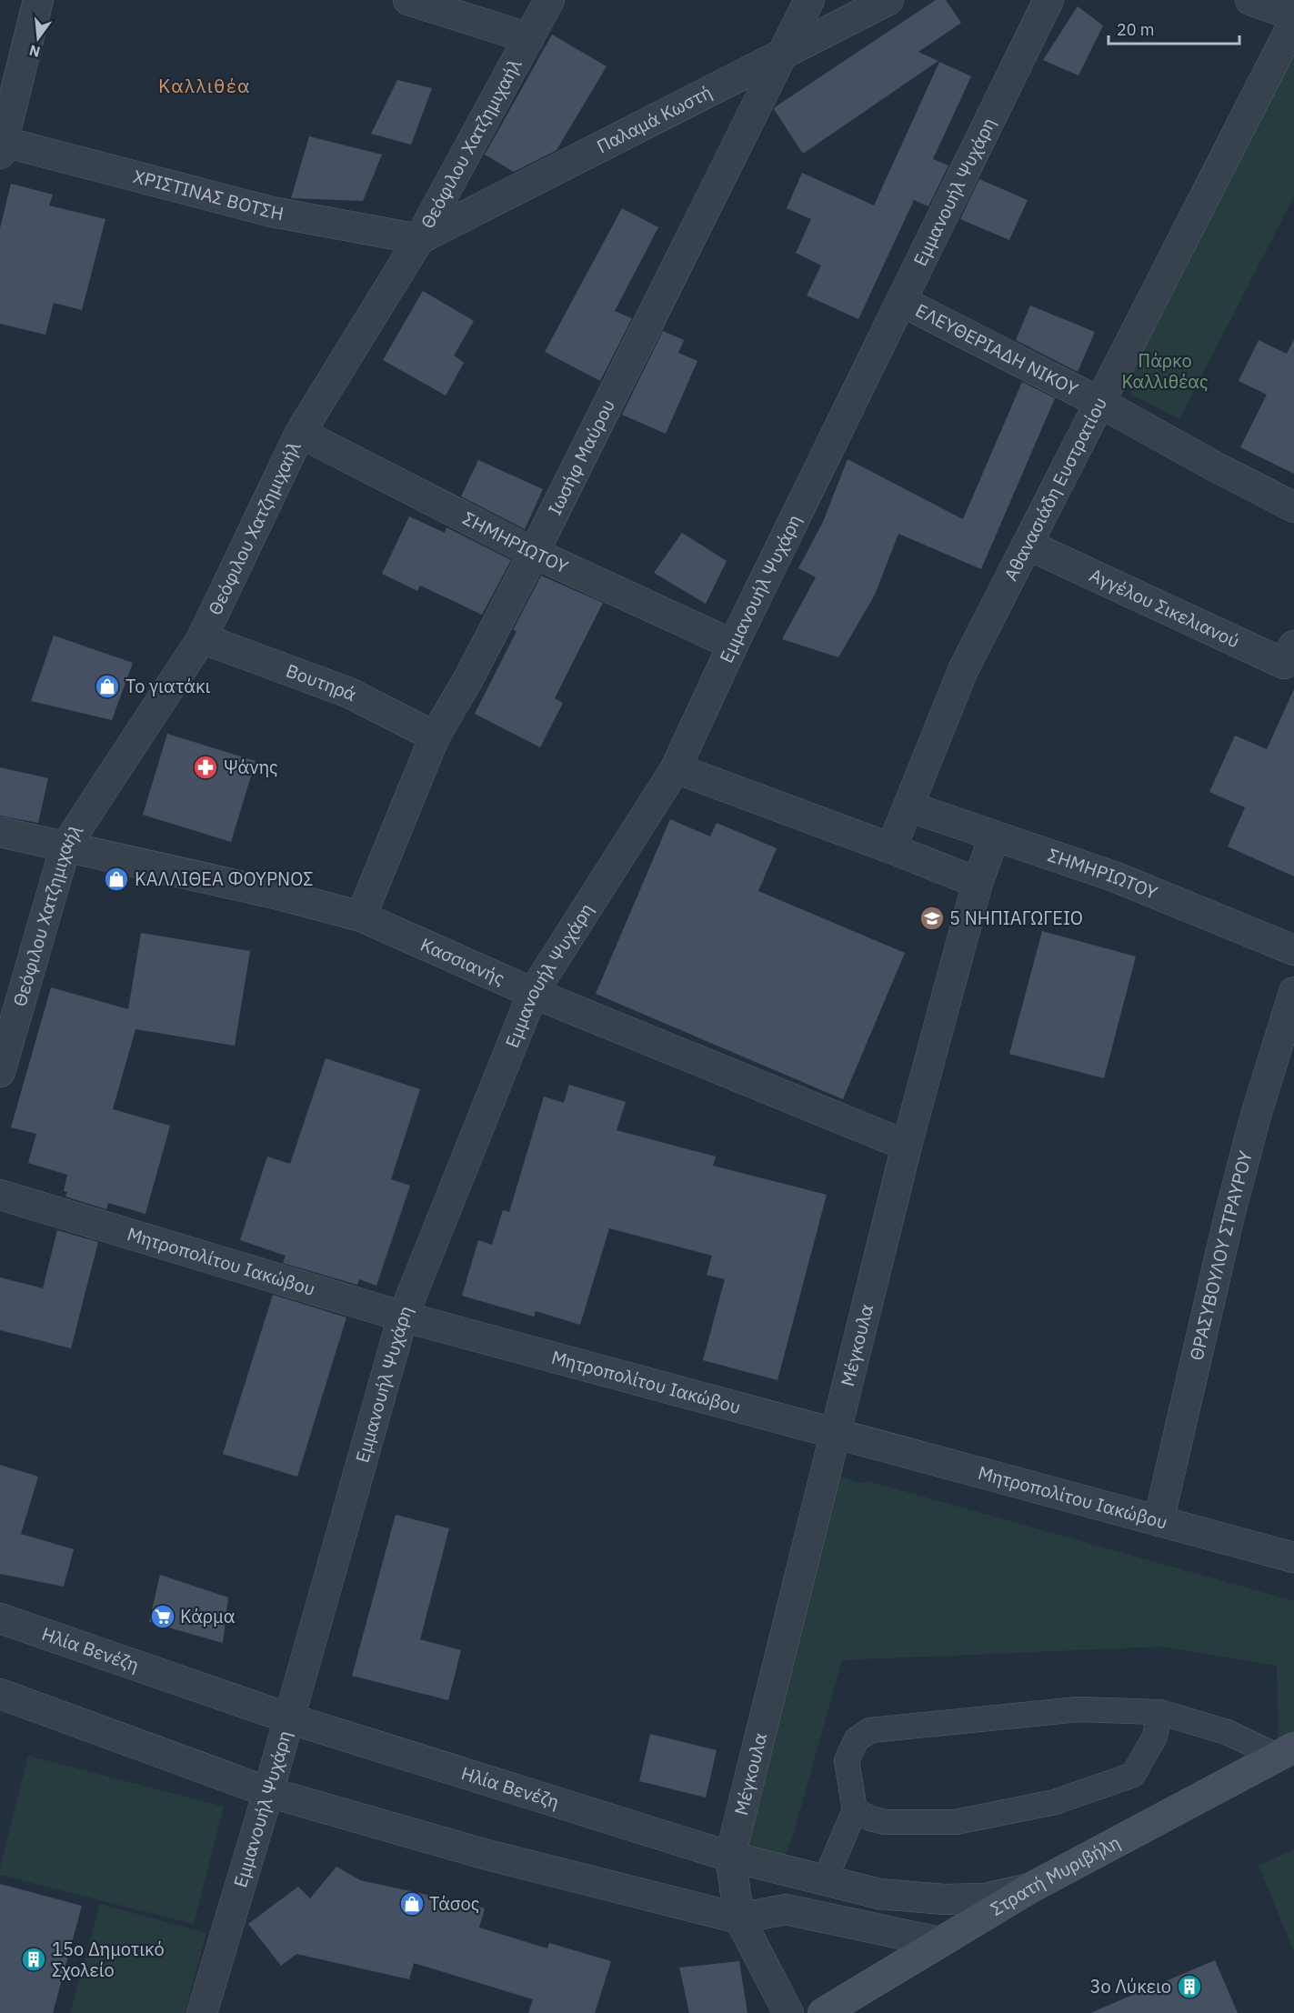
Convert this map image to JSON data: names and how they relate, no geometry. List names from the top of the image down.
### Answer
{
  "streets": {
    "main road": ["Στρατή Μυριβήλη"],
    "street": [
      "Παλαμά Κωστή",
      "Θεόφιλου Χατζημιχαήλ",
      "Εμμανουήλ Ψυχάρη",
      "ΧΡΙΣΤΙΝΑΣ ΒΟΤΣΗ",
      "ΕΛΕΥΘΕΡΙΑΔΗ ΝΙΚΟΥ",
      "Ιωσήφ Μαύρου",
      "Αθανασιάδη Ευστρατίου",
      "ΣΗΜΗΡΙΩΤΟΥ",
      "Αγγέλου Σικελιανού",
      "Βουτηρά",
      "Κασσιανής",
      "ΘΡΑΣΥΒΟΥΛΟΥ ΣΤΡΑΥΡΟΥ",
      "Μητροπολίτου Ιακώβου",
      "Μέγκουλα",
      "Ηλία Βενέζη"
    ]
  },
  "crossings": [
    ["Παλαμά Κωστή", "Θεόφιλου Χατζημιχαήλ"],
    ["Παλαμά Κωστή", "ΧΡΙΣΤΙΝΑΣ ΒΟΤΣΗ"],
    ["Παλαμά Κωστή", "Ιωσήφ Μαύρου"],
    ["Θεόφιλου Χατζημιχαήλ", "ΧΡΙΣΤΙΝΑΣ ΒΟΤΣΗ"],
    ["Θεόφιλου Χατζημιχαήλ", "ΣΗΜΗΡΙΩΤΟΥ"],
    ["Θεόφιλου Χατζημιχαήλ", "Βουτηρά"],
    ["Θεόφιλου Χατζημιχαήλ", "Κασσιανής"],
    ["Εμμανουήλ Ψυχάρη", "ΕΛΕΥΘΕΡΙΑΔΗ ΝΙΚΟΥ"],
    ["Εμμανουήλ Ψυχάρη", "ΣΗΜΗΡΙΩΤΟΥ"],
    ["Εμμανουήλ Ψυχάρη", "Κασσιανής"],
    ["Εμμανουήλ Ψυχάρη", "Μητροπολίτου Ιακώβου"],
    ["Εμμανουήλ Ψυχάρη", "Ηλία Βενέζη"],
    ["ΕΛΕΥΘΕΡΙΑΔΗ ΝΙΚΟΥ", "Αθανασιάδη Ευστρατίου"],
    ["Ιωσήφ Μαύρου", "ΣΗΜΗΡΙΩΤΟΥ"],
    ["Ιωσήφ Μαύρου", "Βουτηρά"],
    ["Ιωσήφ Μαύρου", "Κασσιανής"],
    ["Αθανασιάδη Ευστρατίου", "ΣΗΜΗΡΙΩΤΟΥ"],
    ["Αθανασιάδη Ευστρατίου", "Αγγέλου Σικελιανού"],
    ["ΣΗΜΗΡΙΩΤΟΥ", "Μέγκουλα"],
    ["Κασσιανής", "Μέγκουλα"],
    ["ΘΡΑΣΥΒΟΥΛΟΥ ΣΤΡΑΥΡΟΥ", "Μητροπολίτου Ιακώβου"],
    ["Μητροπολίτου Ιακώβου", "Μέγκουλα"],
    ["Μέγκουλα", "Ηλία Βενέζη"],
    ["Ηλία Βενέζη", "Στρατή Μυριβήλη"]
  ],
  "districts": ["Καλλιθέα"],
  "parks": ["Πάρκο Καλλιθέας"],
  "places": {
    "shop": ["Το γιατάκι", "ΚΑΛΛΙΘΕΑ ΦΟΥΡΝΟΣ", "Τάσος"],
    "pharmacy": ["Ψάνης"],
    "school or university": ["5 ΝΗΠΙΑΓΩΓΕΙΟ"],
    "supermarket": ["Κάρμα"],
    "building": ["15o Δημοτικό Σχολείο", "3ο Λύκειο"]
  },
  "scale_bar": "20 m",
  "north": "bottom"
}
